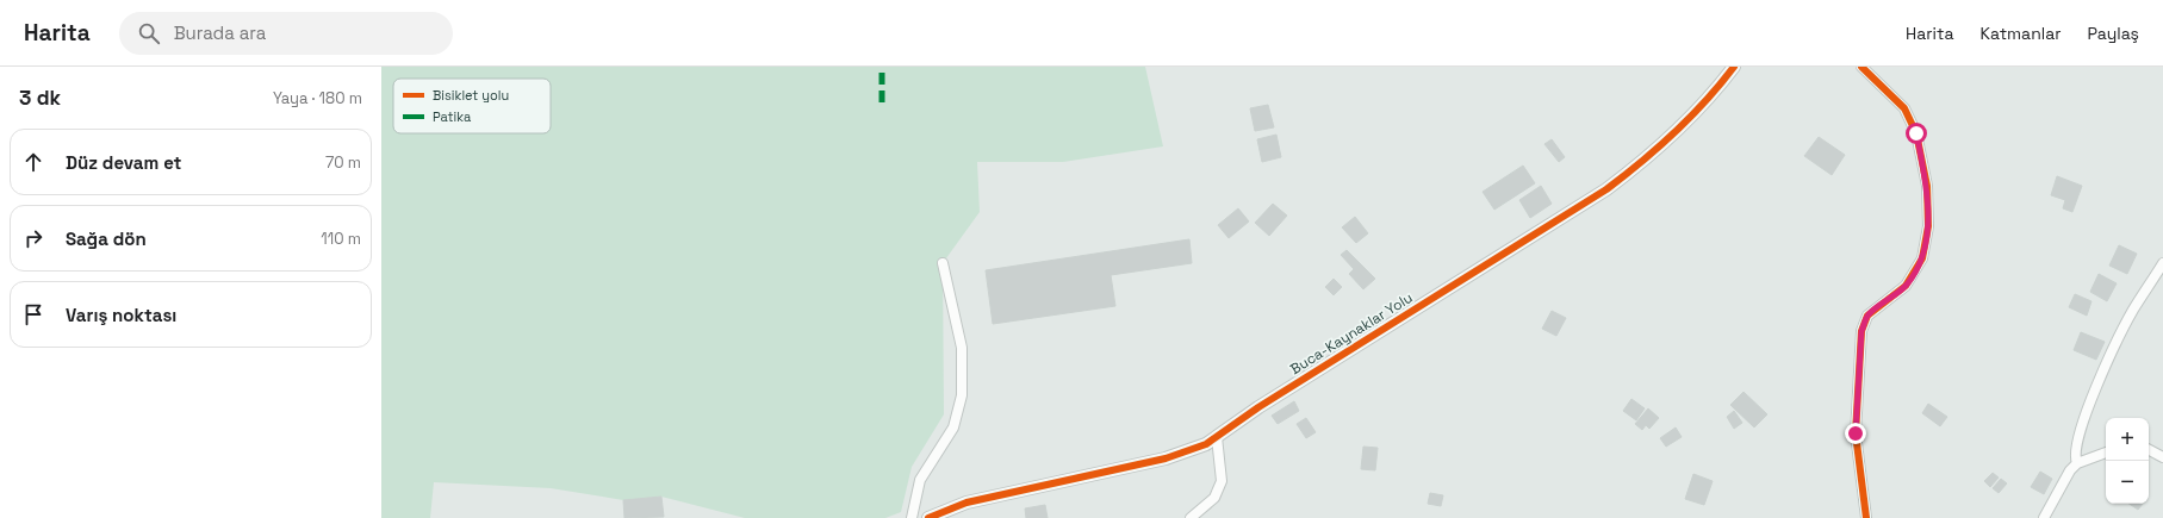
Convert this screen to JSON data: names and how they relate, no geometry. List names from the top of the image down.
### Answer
{
  "streets": {
    "street": ["Buca-Kaynaklar Yolu"]
  },
  "legend": ["Bisiklet yolu", "Patika"],
  "page": {
    "header": "Harita",
    "search": "Burada ara",
    "nav": ["Harita", "Katmanlar", "Paylaş"],
    "heading": ["3 dk", "Yaya · 180 m"],
    "list": [
      ["Düz devam et", "70 m"],
      ["Sağa dön", "110 m"],
      "Varış noktası"
    ],
    "map_buttons": ["+", "−"]
  }
}
